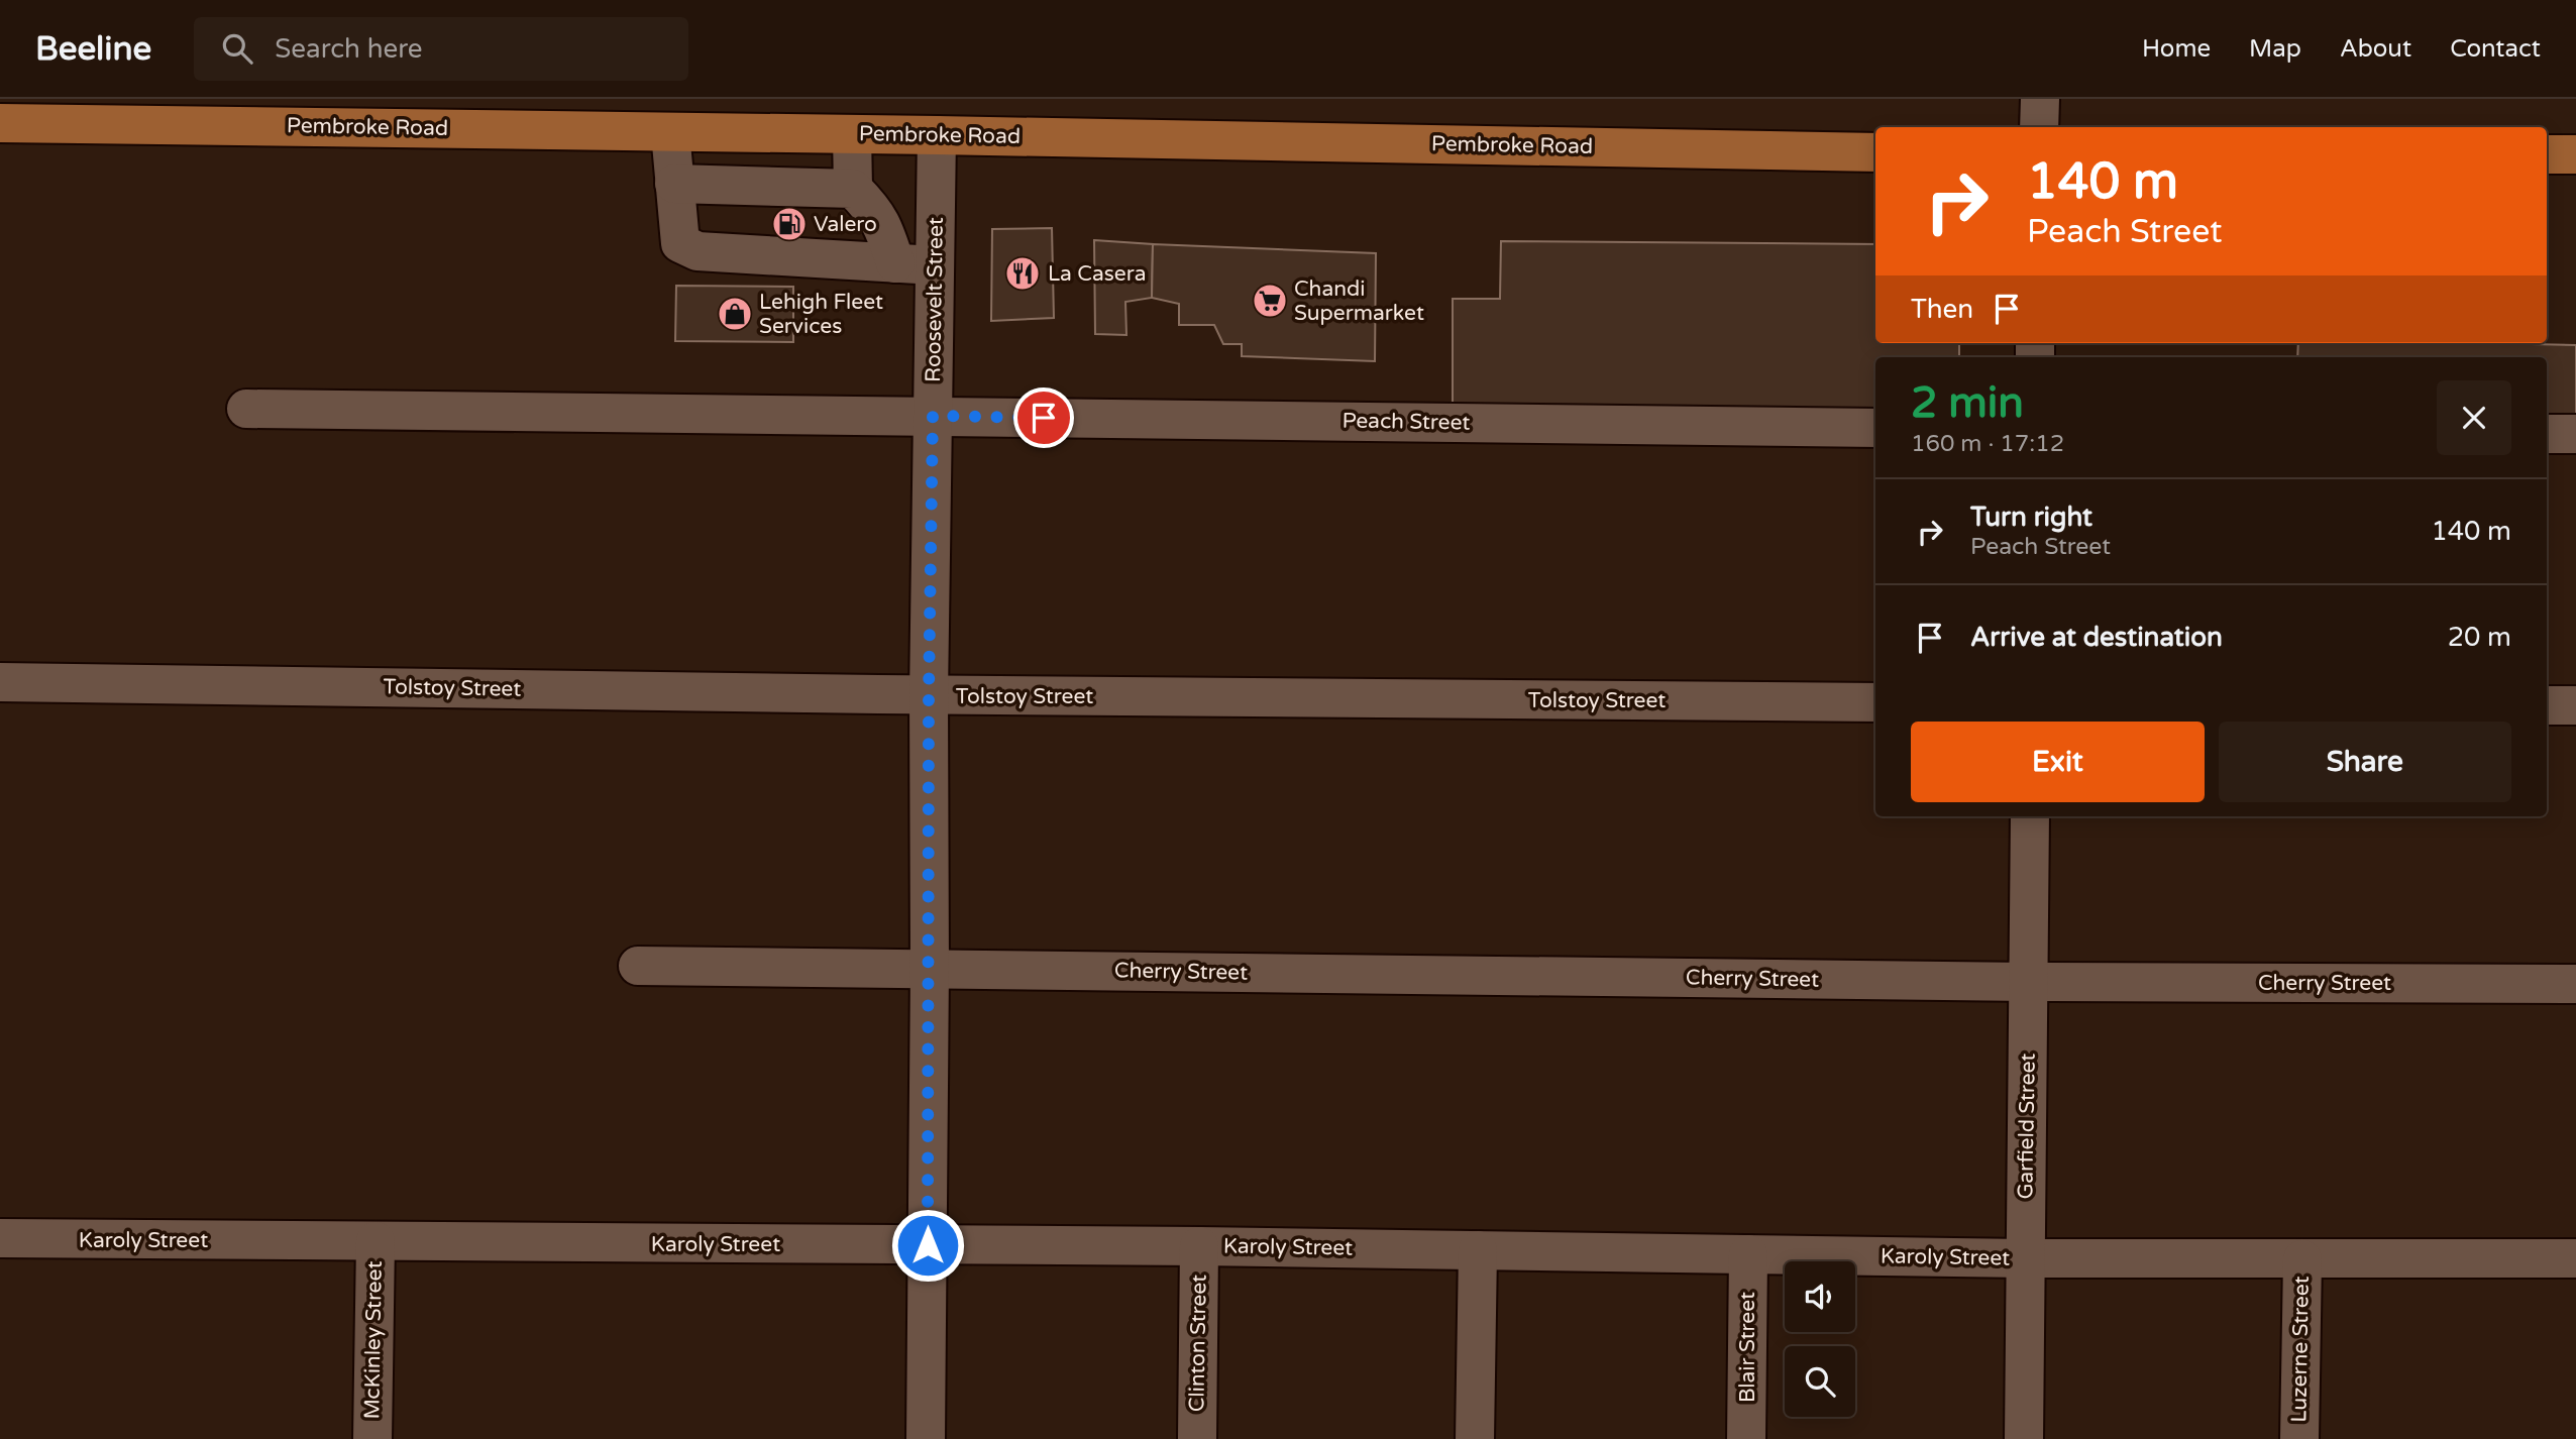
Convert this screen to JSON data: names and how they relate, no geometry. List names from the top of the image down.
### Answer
{
  "streets": {
    "main road": ["Pembroke Road"],
    "street": [
      "Roosevelt Street",
      "Peach Street",
      "Tolstoy Street",
      "Cherry Street",
      "Garfield Street",
      "Karoly Street",
      "McKinley Street",
      "Clinton Street",
      "Blair Street",
      "Luzerne Street"
    ]
  },
  "crossings": [
    ["Pembroke Road", "Roosevelt Street"],
    ["Roosevelt Street", "Peach Street"],
    ["Roosevelt Street", "Tolstoy Street"],
    ["Roosevelt Street", "Cherry Street"],
    ["Roosevelt Street", "Karoly Street"],
    ["Cherry Street", "Garfield Street"],
    ["Garfield Street", "Karoly Street"],
    ["Karoly Street", "McKinley Street"],
    ["Karoly Street", "Clinton Street"],
    ["Karoly Street", "Blair Street"],
    ["Karoly Street", "Luzerne Street"]
  ],
  "places": {
    "fuel station": ["Valero"],
    "restaurant": ["La Casera"],
    "supermarket": ["Chandi Supermarket"],
    "shop": ["Lehigh Fleet Services"]
  },
  "page": {
    "header": "Beeline",
    "search": "Search here",
    "nav": [
      "Home",
      "Map",
      "About",
      "Contact"
    ],
    "turn": ["140 m", "Peach Street"],
    "then": "Then",
    "heading": ["2 min", "160 m · 17:12"],
    "list": [
      {
        "name": "Turn right",
        "note": "Peach Street",
        "value": "140 m"
      },
      {
        "name": "Arrive at destination",
        "value": "20 m"
      }
    ],
    "buttons": ["Exit", "Share"]
  }
}
